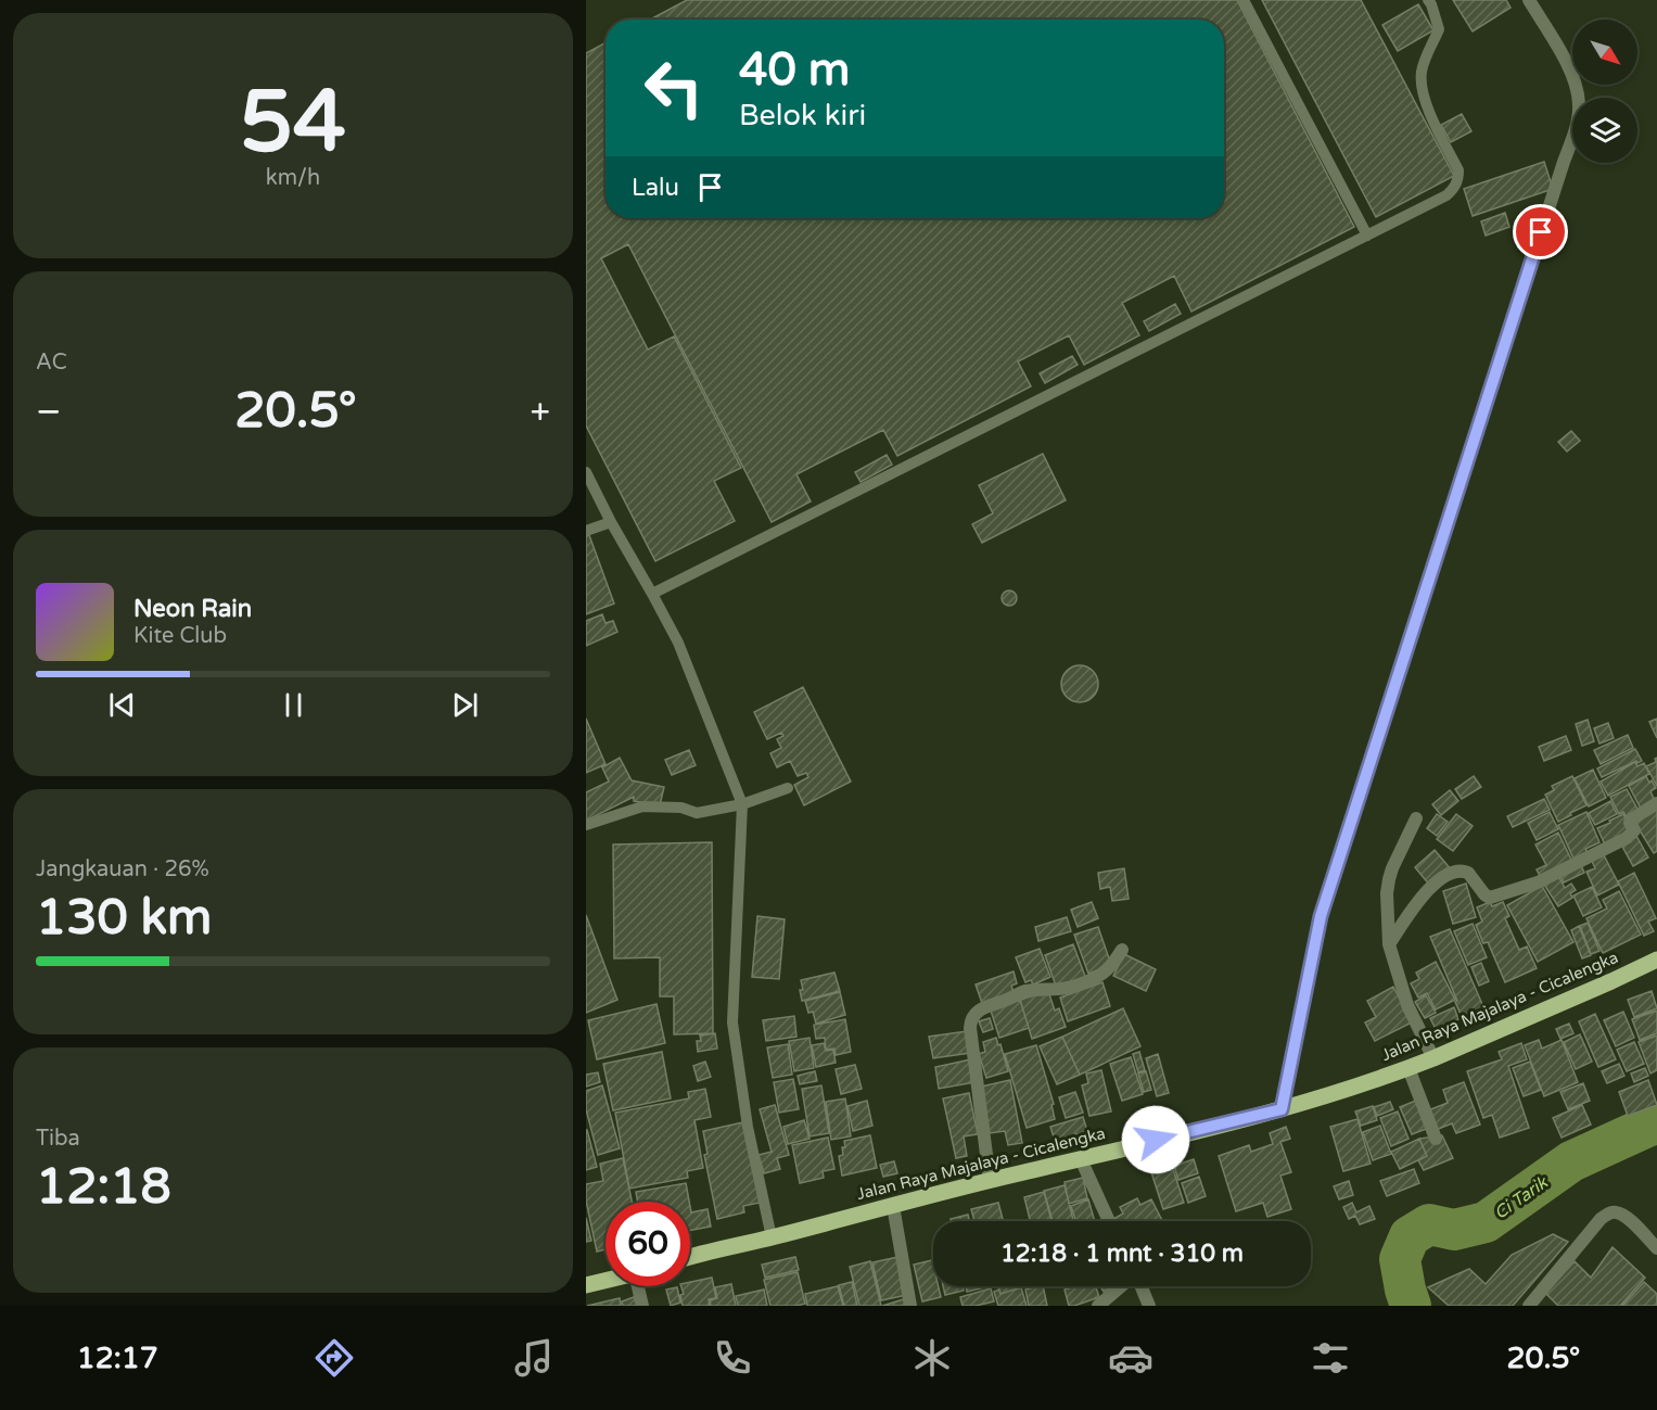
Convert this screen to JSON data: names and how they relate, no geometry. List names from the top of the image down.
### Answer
{
  "streets": {
    "main road": ["Jalan Raya Majalaya - Cicalengka"]
  },
  "water": ["Ci Tarik"],
  "north": "bottom right",
  "page": {
    "tile": [
      ["54", "km/h"],
      "AC",
      ["Jangkauan · 26%", "130 km"],
      ["Tiba", "12:18"]
    ],
    "turn": ["40 m", "Belok kiri"],
    "then": "Lalu",
    "heat": ["−", "20.5°", "+"],
    "song": ["Neon Rain", "Kite Club"],
    "limit": "60",
    "trip": "12:18 · 1 mnt · 310 m",
    "tabs": ["12:17", "20.5°"]
  }
}
